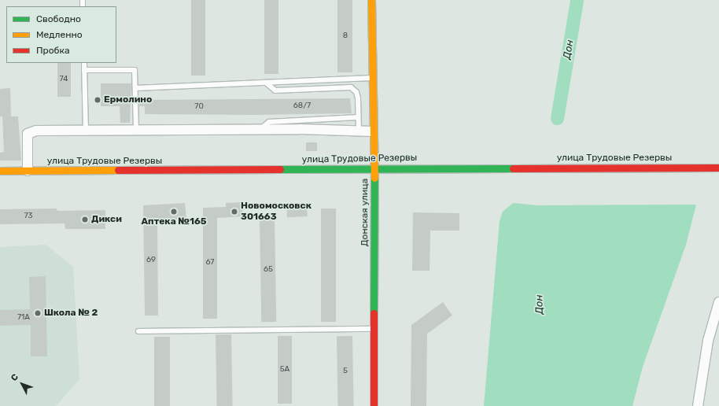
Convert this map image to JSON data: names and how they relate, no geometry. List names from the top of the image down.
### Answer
{
  "streets": {
    "street": ["улица Трудовые Резервы", "Донская улица"]
  },
  "crossings": [
    ["улица Трудовые Резервы", "Донская улица"]
  ],
  "water": ["Дон"],
  "places": [
    "Ермолино",
    "Аптека №165",
    "Новомосковск 301663",
    "Дикси",
    "Школа № 2"
  ],
  "house_numbers": [
    "8",
    "74",
    "68/7",
    "70",
    "73",
    "69",
    "67",
    "65",
    "71А",
    "5А",
    "5"
  ],
  "legend": ["Свободно", "Медленно", "Пробка"],
  "north": "top left"
}
